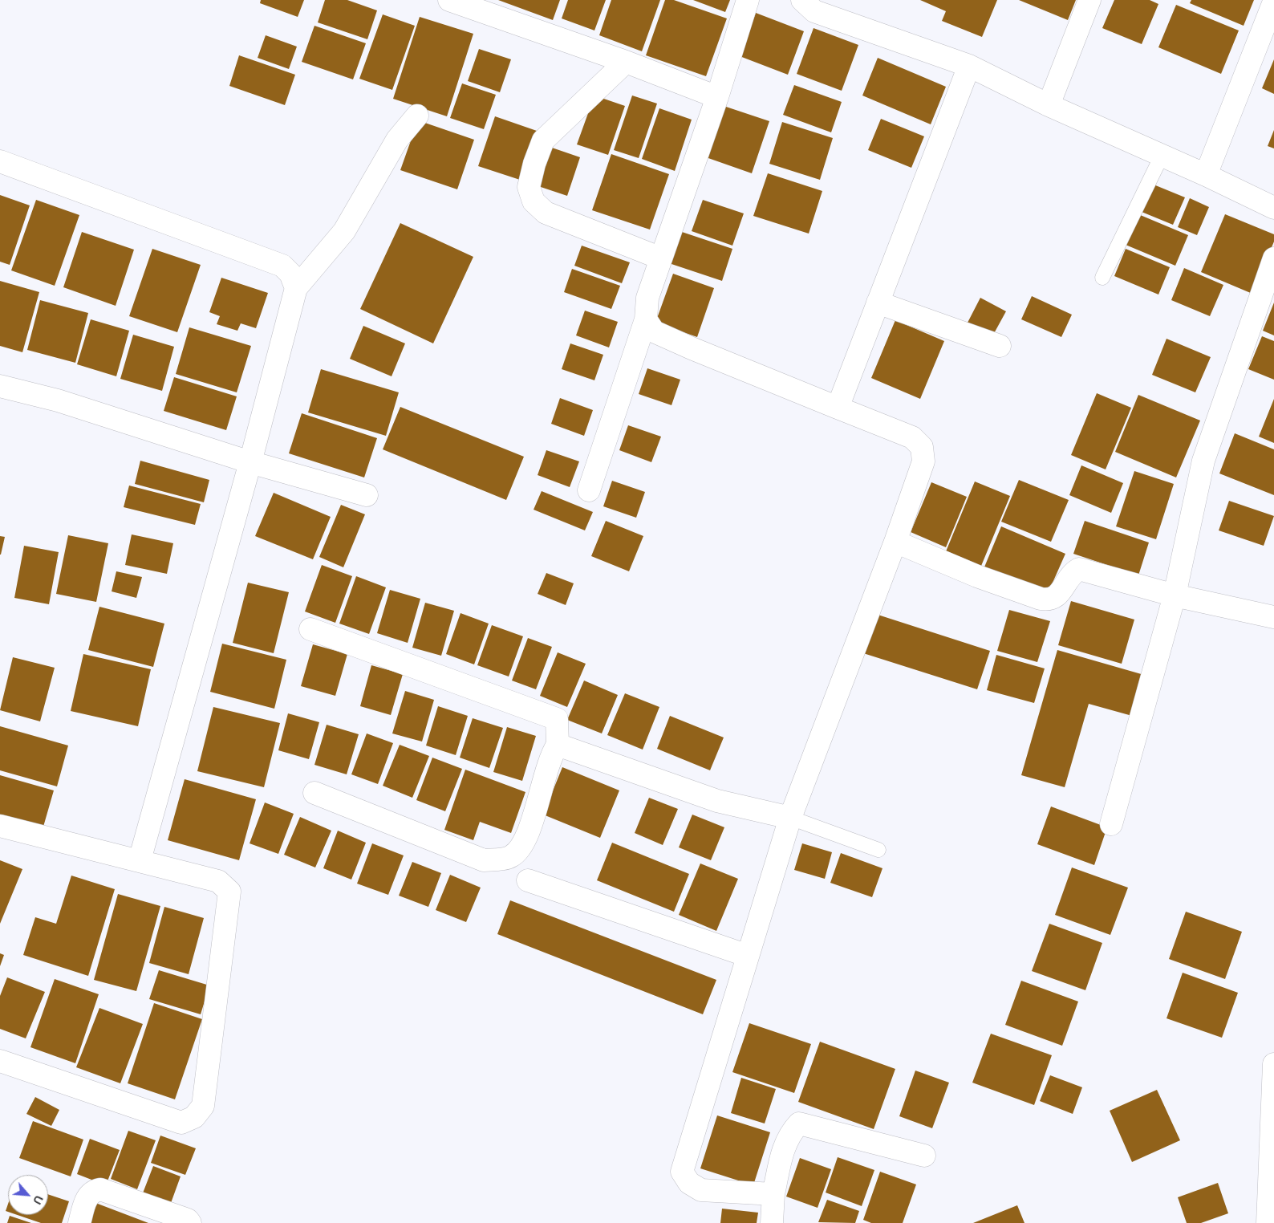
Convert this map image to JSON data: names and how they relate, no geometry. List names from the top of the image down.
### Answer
{
  "north": "bottom right"
}
